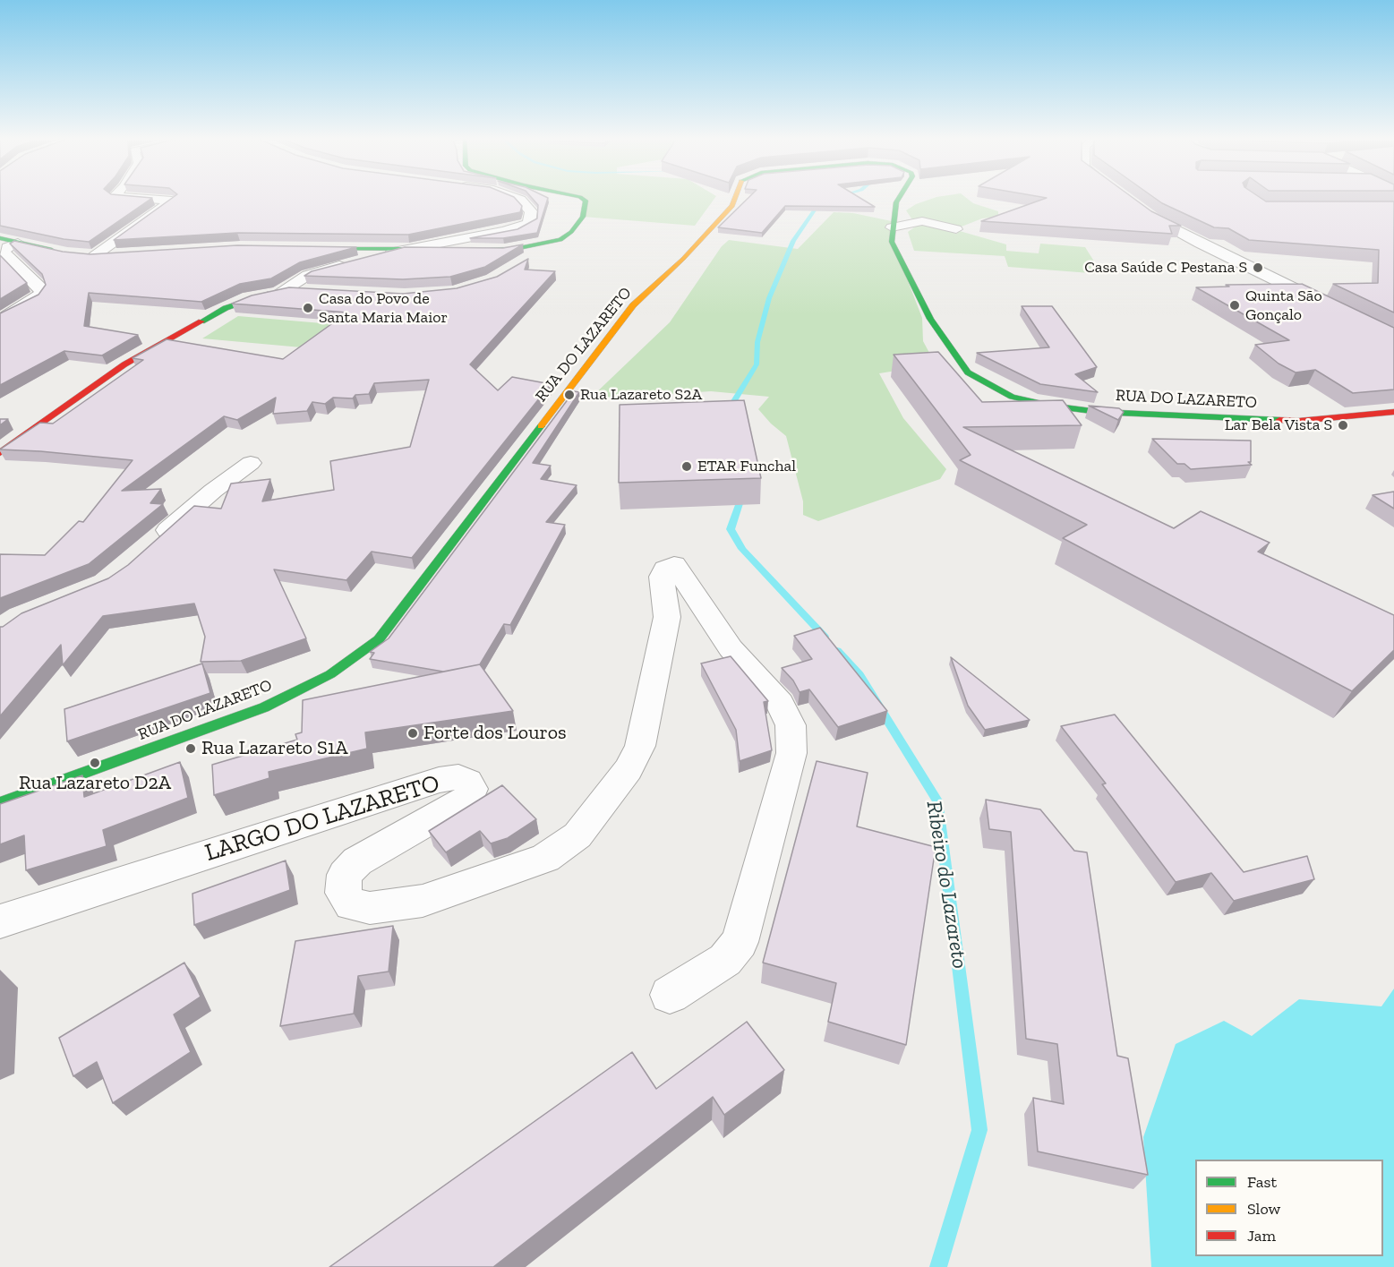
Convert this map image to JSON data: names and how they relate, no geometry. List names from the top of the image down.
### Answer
{
  "streets": {
    "street": ["RUA DO LAZARETO", "LARGO DO LAZARETO"]
  },
  "water": ["Ribeiro do Lazareto"],
  "places": [
    "Casa Saúde C Pestana S",
    "Quinta São Gonçalo",
    "Casa do Povo de Santa Maria Maior",
    "Rua Lazareto S2A",
    "Lar Bela Vista S",
    "ETAR Funchal",
    "Forte dos Louros",
    "Rua Lazareto S1A",
    "Rua Lazareto D2A"
  ],
  "legend": ["Fast", "Slow", "Jam"]
}
